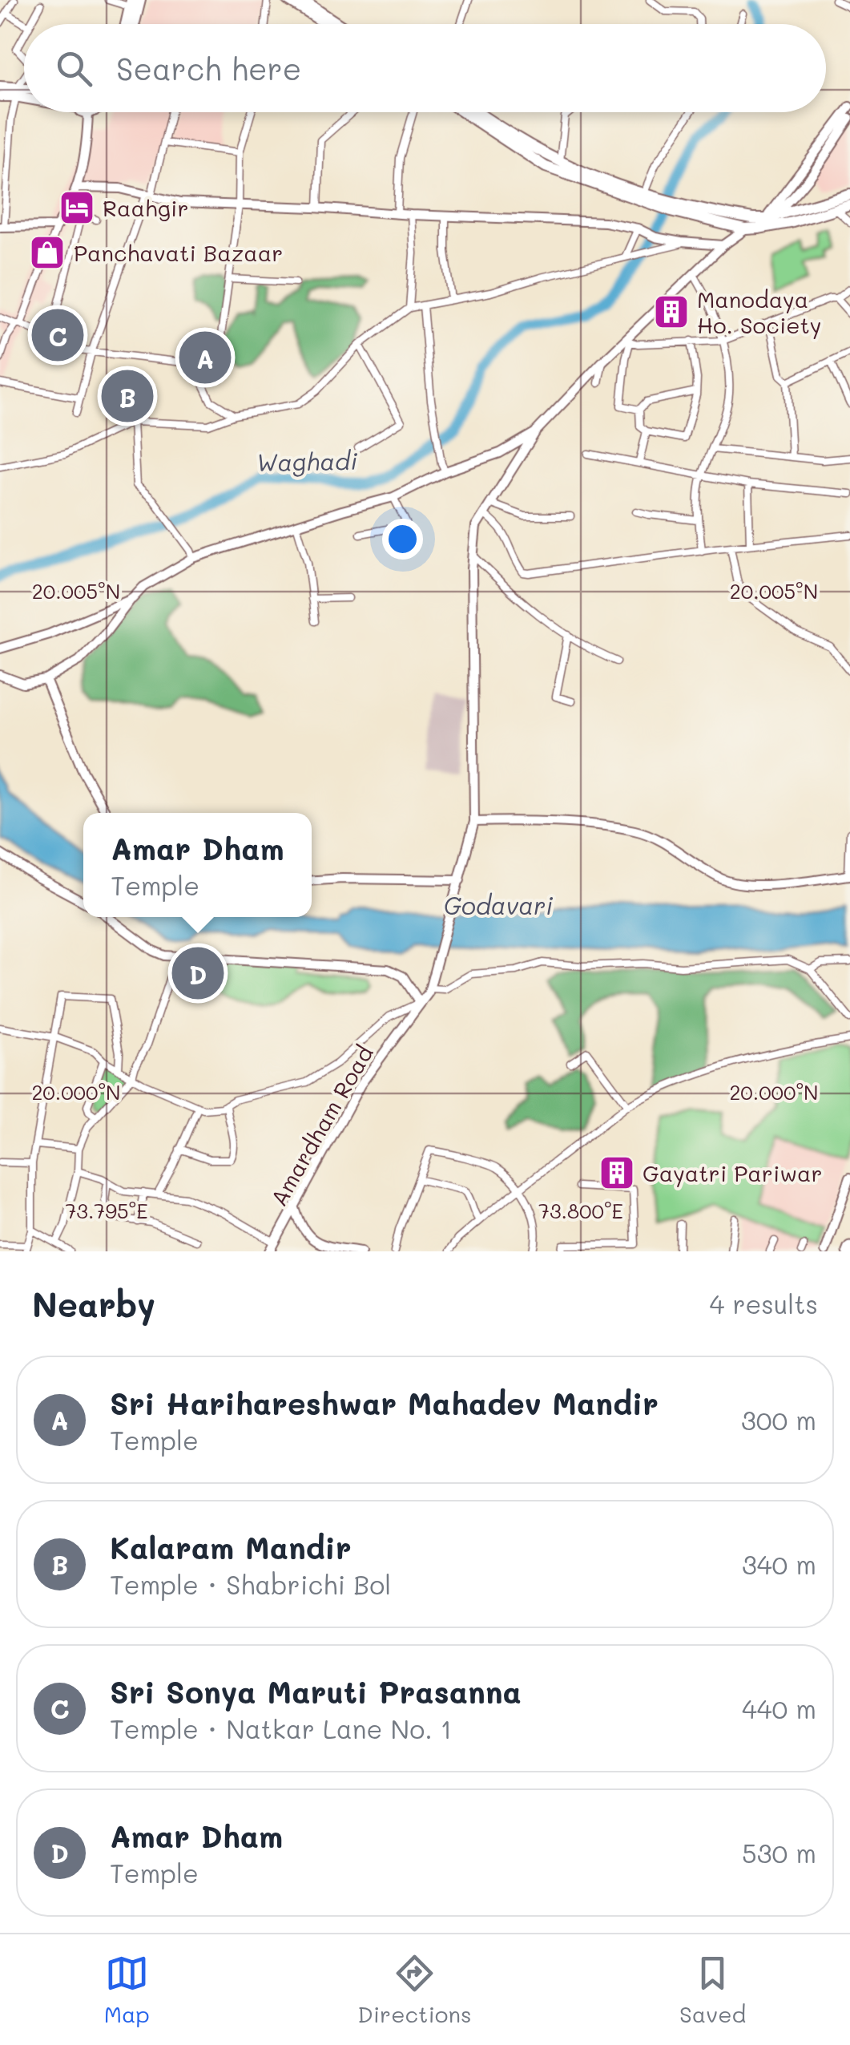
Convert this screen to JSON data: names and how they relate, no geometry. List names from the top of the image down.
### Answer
{
  "streets": {
    "street": ["Amardham Road"]
  },
  "water": ["Waghadi", "Godavari"],
  "places": {
    "hotel": ["Raahgir"],
    "shop": ["Panchavati Bazaar"],
    "building": ["Manodaya Ho. Society", "Gayatri Pariwar"]
  },
  "page": {
    "search": "Search here",
    "pins": [
      "C",
      "A",
      "B",
      "D"
    ],
    "popup": ["Amar Dham", "Temple"],
    "heading": ["Nearby", "4 results"],
    "list": [
      {
        "mark": "A",
        "name": "Sri Harihareshwar Mahadev Mandir",
        "note": "Temple",
        "value": "300 m"
      },
      {
        "mark": "B",
        "name": "Kalaram Mandir",
        "note": "Temple · Shabrichi Bol",
        "value": "340 m"
      },
      {
        "mark": "C",
        "name": "Sri Sonya Maruti Prasanna",
        "note": "Temple · Natkar Lane No. 1",
        "value": "440 m"
      },
      {
        "mark": "D",
        "name": "Amar Dham",
        "note": "Temple",
        "value": "530 m"
      }
    ],
    "nav": ["Map", "Directions", "Saved"]
  },
  "coordinates": [
    "20.005°N",
    "20.000°N",
    "73.795°E",
    "73.800°E"
  ]
}
